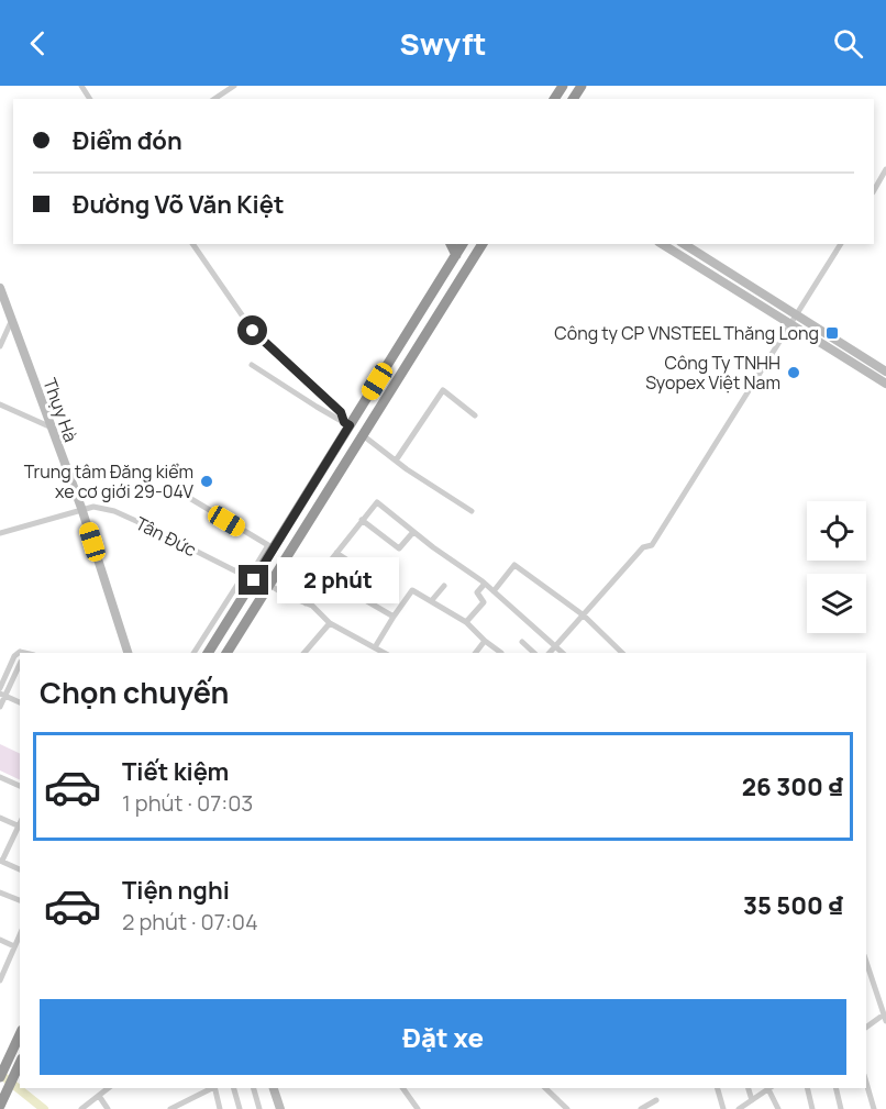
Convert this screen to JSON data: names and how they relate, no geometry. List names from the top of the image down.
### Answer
{
  "streets": {
    "street": ["Thụy Hà", "Tân Đức"]
  },
  "crossings": [
    ["Thụy Hà", "Tân Đức"]
  ],
  "places": {
    "transit": ["Công ty CP VNSTEEL Thăng Long"],
    "other": ["Công Ty TNHH Syopex Việt Nam", "Trung tâm Đăng kiểm xe cơ giới 29-04V"]
  },
  "page": {
    "header": "Swyft",
    "banner": ["Điểm đón", "Đường Võ Văn Kiệt"],
    "bubble": "2 phút",
    "heading": "Chọn chuyến",
    "list": [
      {
        "name": "Tiết kiệm",
        "note": "1 phút · 07:03",
        "value": "26 300 ₫"
      },
      {
        "name": "Tiện nghi",
        "note": "2 phút · 07:04",
        "value": "35 500 ₫"
      }
    ],
    "buttons": "Đặt xe"
  }
}
